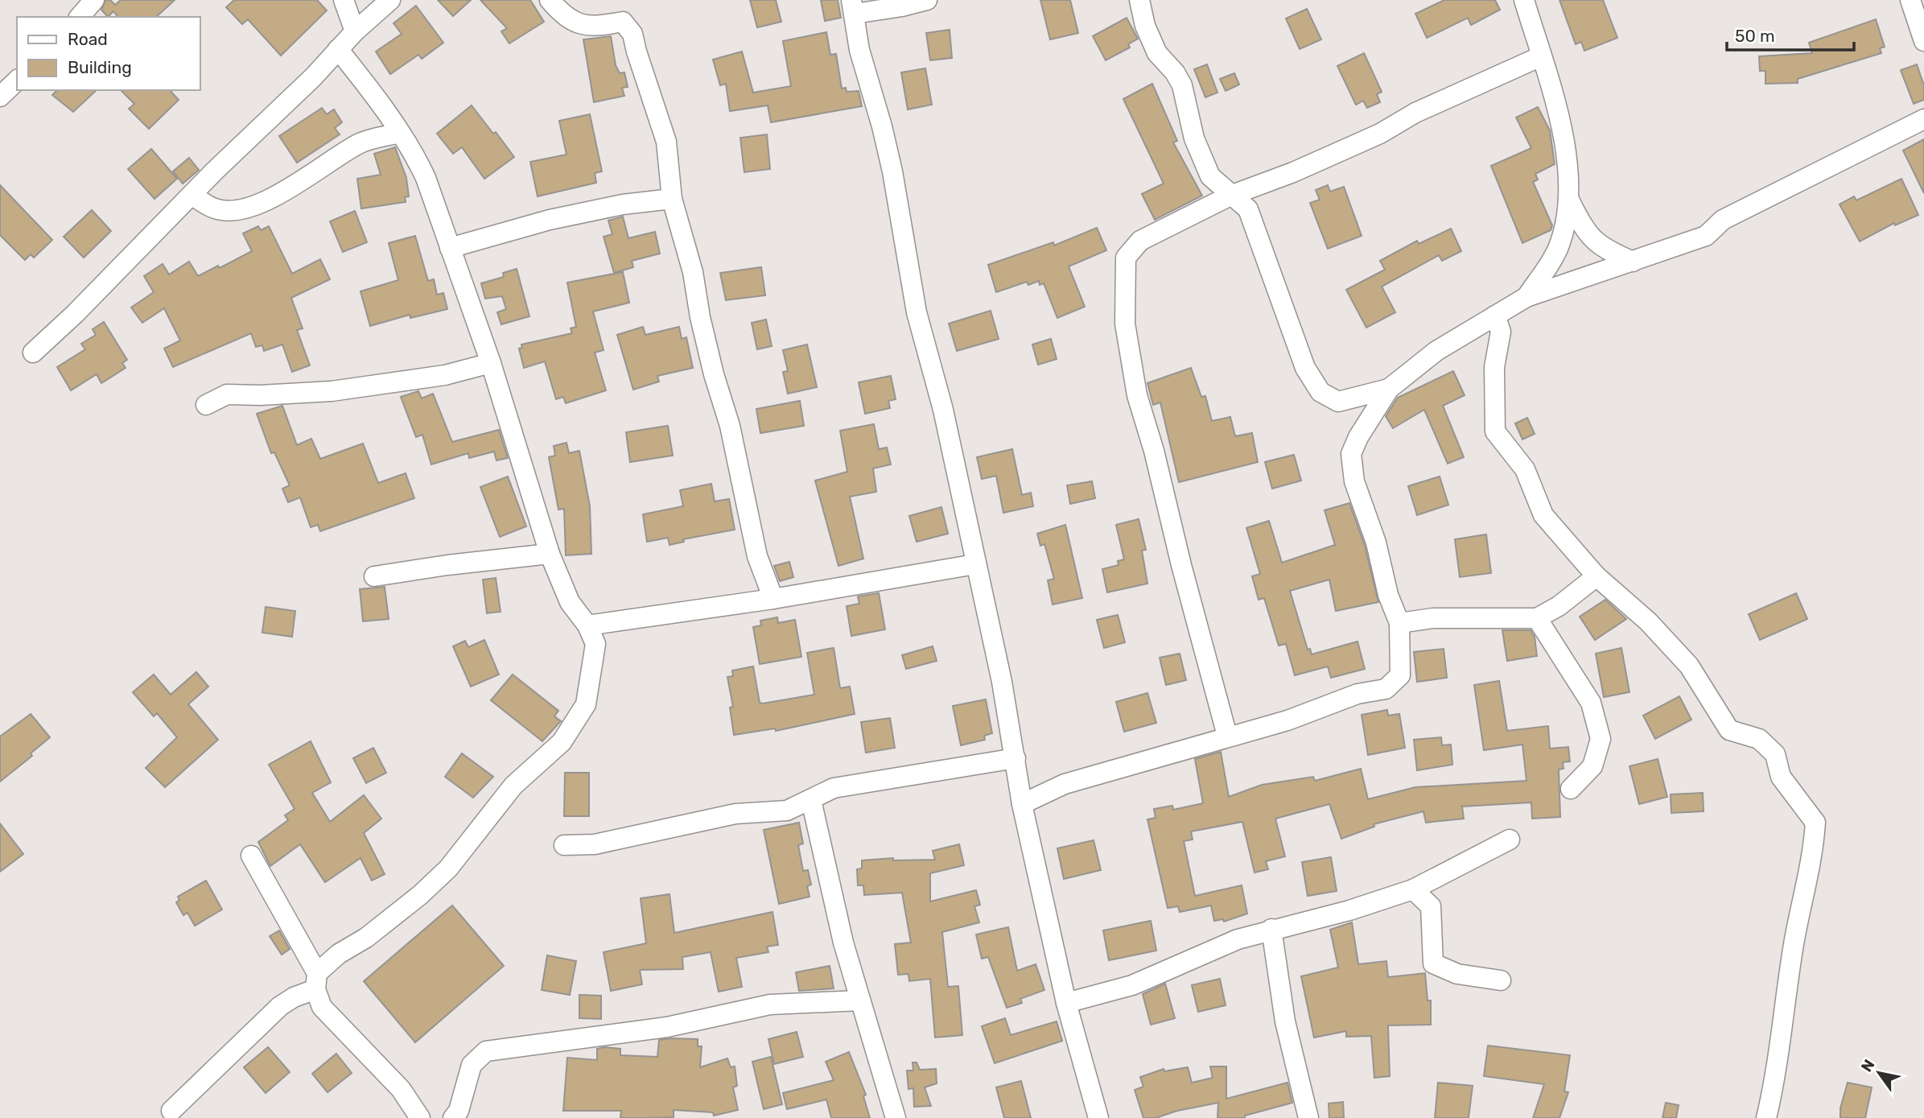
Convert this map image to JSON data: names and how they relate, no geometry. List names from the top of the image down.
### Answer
{
  "legend": ["Road", "Building"],
  "scale_bar": "50 m",
  "north": "top left"
}
